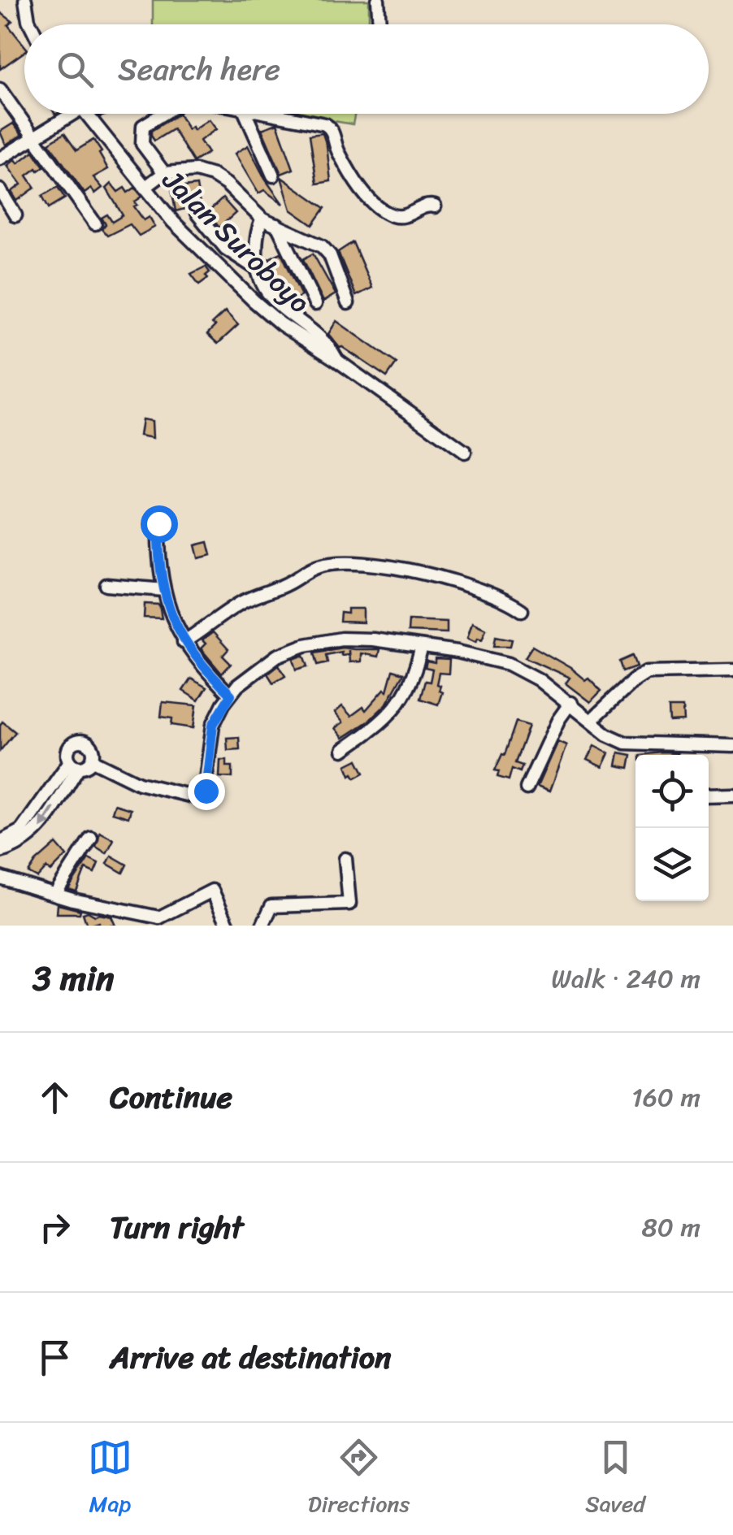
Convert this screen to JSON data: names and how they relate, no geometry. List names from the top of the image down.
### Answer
{
  "streets": {
    "street": ["Jalan Suroboyo"]
  },
  "page": {
    "search": "Search here",
    "heading": ["3 min", "Walk · 240 m"],
    "list": [
      ["Continue", "160 m"],
      ["Turn right", "80 m"],
      "Arrive at destination"
    ],
    "nav": ["Map", "Directions", "Saved"]
  }
}
